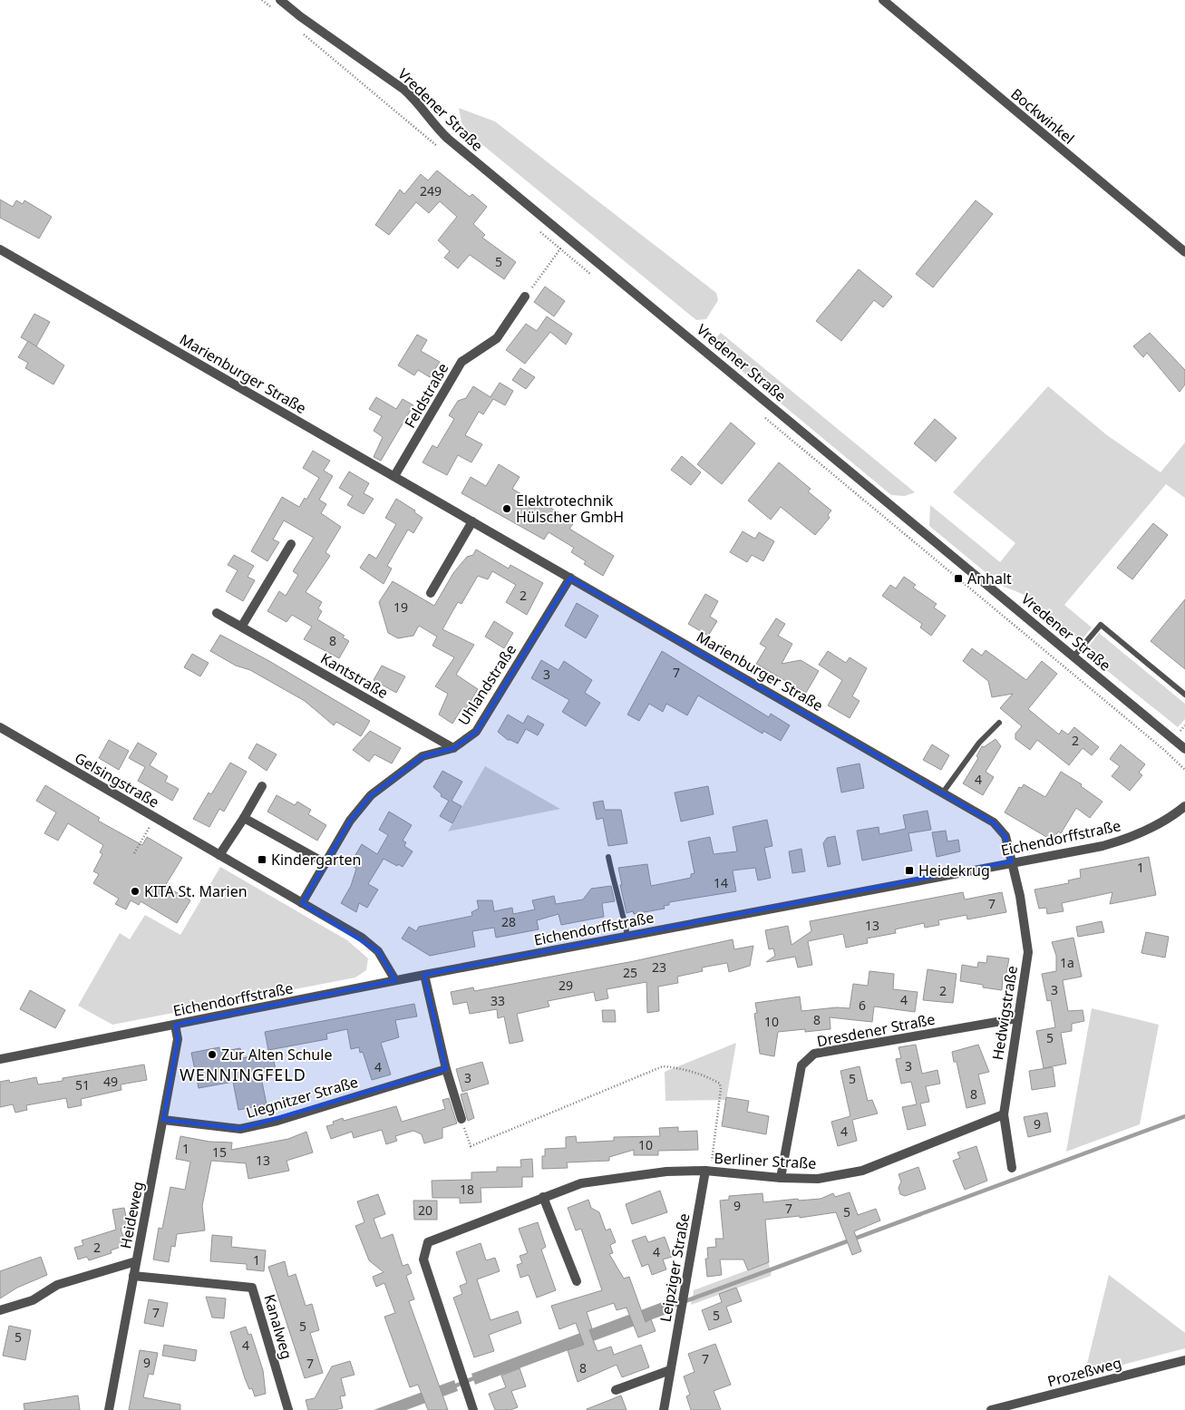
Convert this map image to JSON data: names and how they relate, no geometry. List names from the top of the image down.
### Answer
{
  "streets": {
    "street": [
      "Vredener Straße",
      "Bockwinkel",
      "Marienburger Straße",
      "Feldstraße",
      "Kantstraße",
      "Uhlandstraße",
      "Gelsingstraße",
      "Eichendorffstraße",
      "Hedwigstraße",
      "Dresdener Straße",
      "Liegnitzer Straße",
      "Berliner Straße",
      "Heideweg",
      "Leipziger Straße",
      "Kanalweg",
      "Prozeßweg"
    ]
  },
  "crossings": [
    ["Marienburger Straße", "Feldstraße"],
    ["Marienburger Straße", "Uhlandstraße"],
    ["Marienburger Straße", "Eichendorffstraße"],
    ["Marienburger Straße", "Hedwigstraße"],
    ["Kantstraße", "Uhlandstraße"],
    ["Uhlandstraße", "Gelsingstraße"],
    ["Gelsingstraße", "Eichendorffstraße"],
    ["Eichendorffstraße", "Hedwigstraße"],
    ["Eichendorffstraße", "Heideweg"],
    ["Hedwigstraße", "Dresdener Straße"],
    ["Hedwigstraße", "Berliner Straße"],
    ["Dresdener Straße", "Berliner Straße"],
    ["Liegnitzer Straße", "Heideweg"],
    ["Berliner Straße", "Leipziger Straße"],
    ["Heideweg", "Kanalweg"]
  ],
  "districts": ["WENNINGFELD"],
  "places": {
    "other": ["Elektrotechnik Hülscher GmbH", "KITA St. Marien", "Zur Alten Schule"],
    "transit": ["Anhalt", "Kindergarten", "Heidekrug"]
  },
  "house_numbers": [
    "249",
    "5",
    "2",
    "19",
    "8",
    "7",
    "3",
    "2",
    "4",
    "1",
    "14",
    "7",
    "28",
    "13",
    "1a",
    "23",
    "25",
    "29",
    "3",
    "2",
    "4",
    "33",
    "6",
    "8",
    "10",
    "5",
    "3",
    "4",
    "3",
    "5",
    "49",
    "51",
    "8",
    "9",
    "4",
    "10",
    "1",
    "15",
    "13",
    "18",
    "9",
    "7",
    "20",
    "5",
    "2",
    "4",
    "1",
    "7",
    "5",
    "5",
    "5",
    "4",
    "7",
    "9",
    "7",
    "8"
  ]
}
